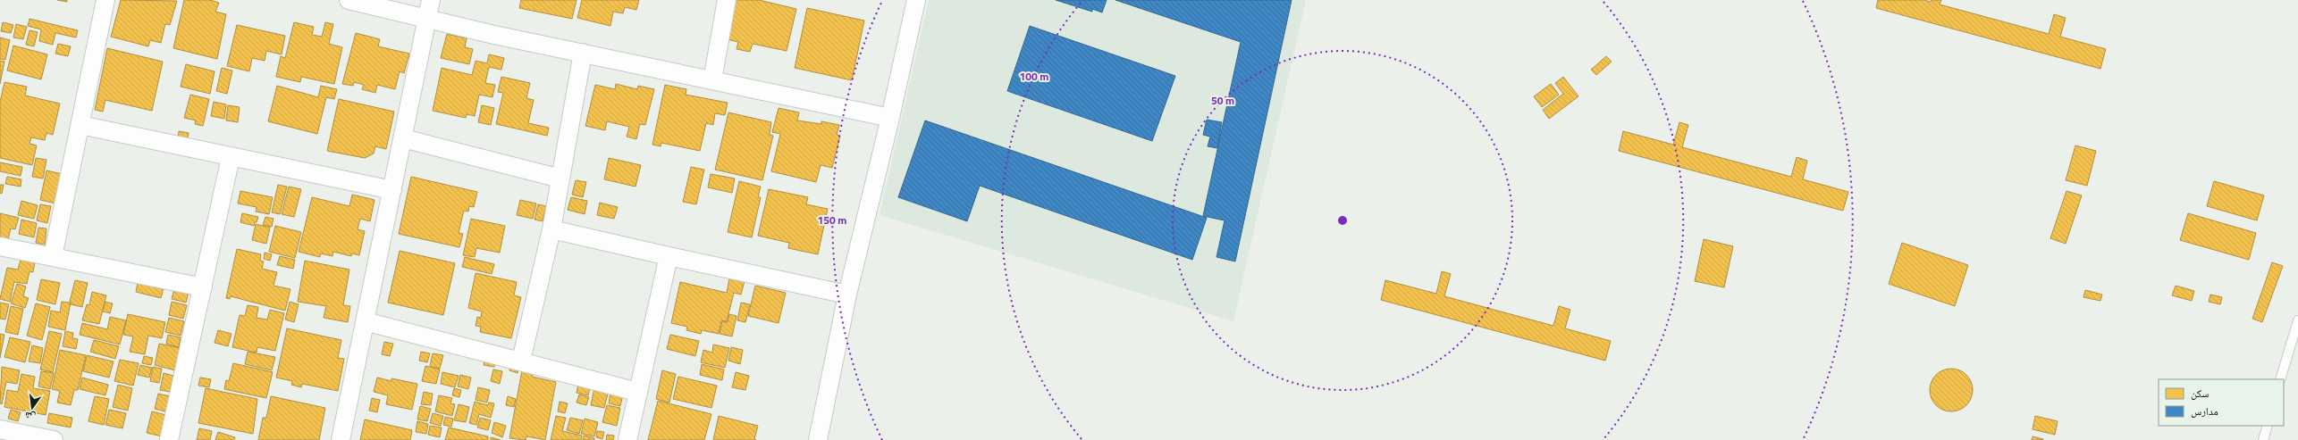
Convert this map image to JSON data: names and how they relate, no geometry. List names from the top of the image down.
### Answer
{
  "legend": ["سكن", "مدارس"],
  "north": "bottom",
  "rings": ["100 m", "50 m", "150 m"]
}
